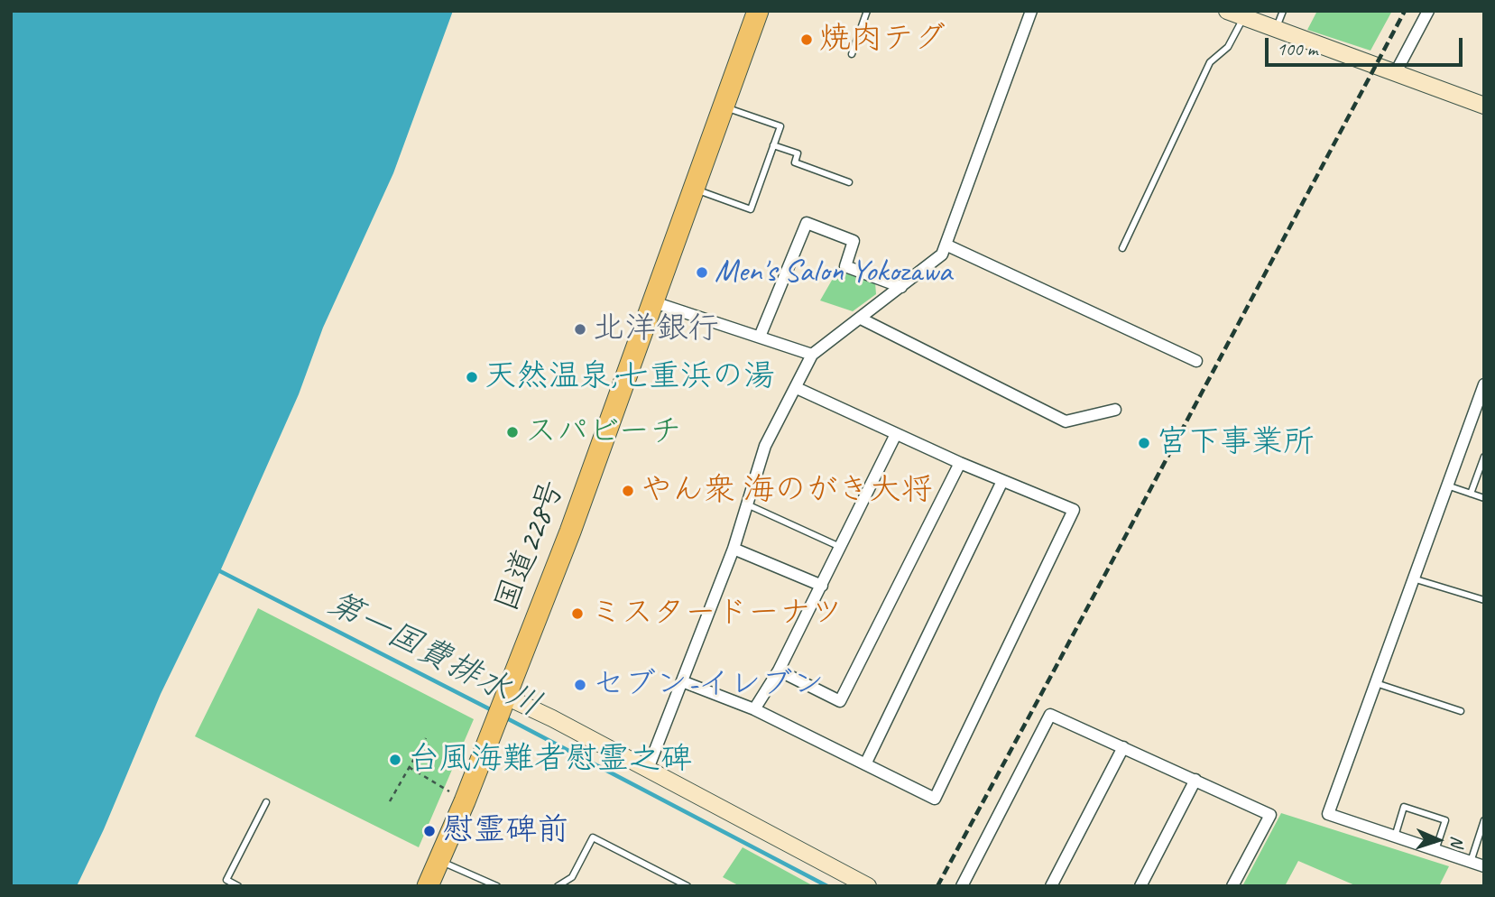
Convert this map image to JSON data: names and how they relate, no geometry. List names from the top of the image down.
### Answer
{
  "streets": {
    "highway": ["国道228号"]
  },
  "water": ["第一国費排水川"],
  "places": [
    "焼肉テグ",
    "Men's Salon Yokozawa",
    "北洋銀行",
    "天然温泉;七重浜の湯",
    "スパビーチ",
    "宮下事業所",
    "やん衆 海のがき大将",
    "ミスタードーナツ",
    "セブン-イレブン",
    "台風海難者慰霊之碑",
    "慰霊碑前"
  ],
  "scale_bar": "100 m",
  "north": "right"
}
